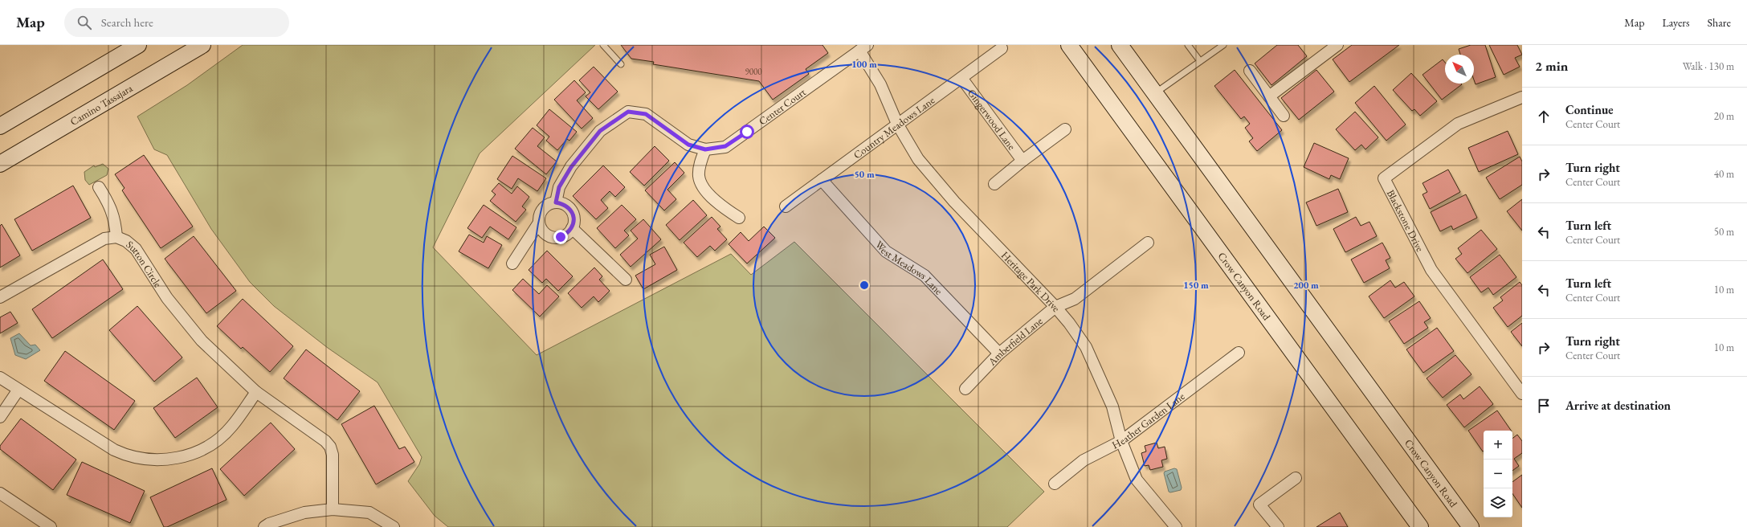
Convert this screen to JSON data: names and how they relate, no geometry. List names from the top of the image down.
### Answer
{
  "streets": {
    "main road": ["Camino Tassajara", "Crow Canyon Road"],
    "street": [
      "Center Court",
      "Gingerwood Lane",
      "Country Meadows Lane",
      "Blackstone Drive",
      "Sutton Circle",
      "West Meadows Lane",
      "Heritage Park Drive",
      "Amberfield Lane",
      "Heather Garden Lane"
    ]
  },
  "crossings": [
    ["Center Court", "Heritage Park Drive"],
    ["Gingerwood Lane", "Country Meadows Lane"],
    ["Country Meadows Lane", "West Meadows Lane"],
    ["Country Meadows Lane", "Heritage Park Drive"],
    ["West Meadows Lane", "Amberfield Lane"],
    ["Heritage Park Drive", "Amberfield Lane"],
    ["Heritage Park Drive", "Heather Garden Lane"]
  ],
  "house_numbers": ["9000"],
  "north": "top left",
  "page": {
    "header": "Map",
    "search": "Search here",
    "nav": ["Map", "Layers", "Share"],
    "heading": ["2 min", "Walk · 130 m"],
    "list": [
      ["Continue", "Center Court", "20 m"],
      ["Turn right", "Center Court", "40 m"],
      ["Turn left", "Center Court", "50 m"],
      ["Turn left", "Center Court", "10 m"],
      ["Turn right", "Center Court", "10 m"],
      "Arrive at destination"
    ],
    "map_buttons": ["+", "−"]
  },
  "rings": [
    "100 m",
    "50 m",
    "150 m",
    "200 m"
  ]
}
